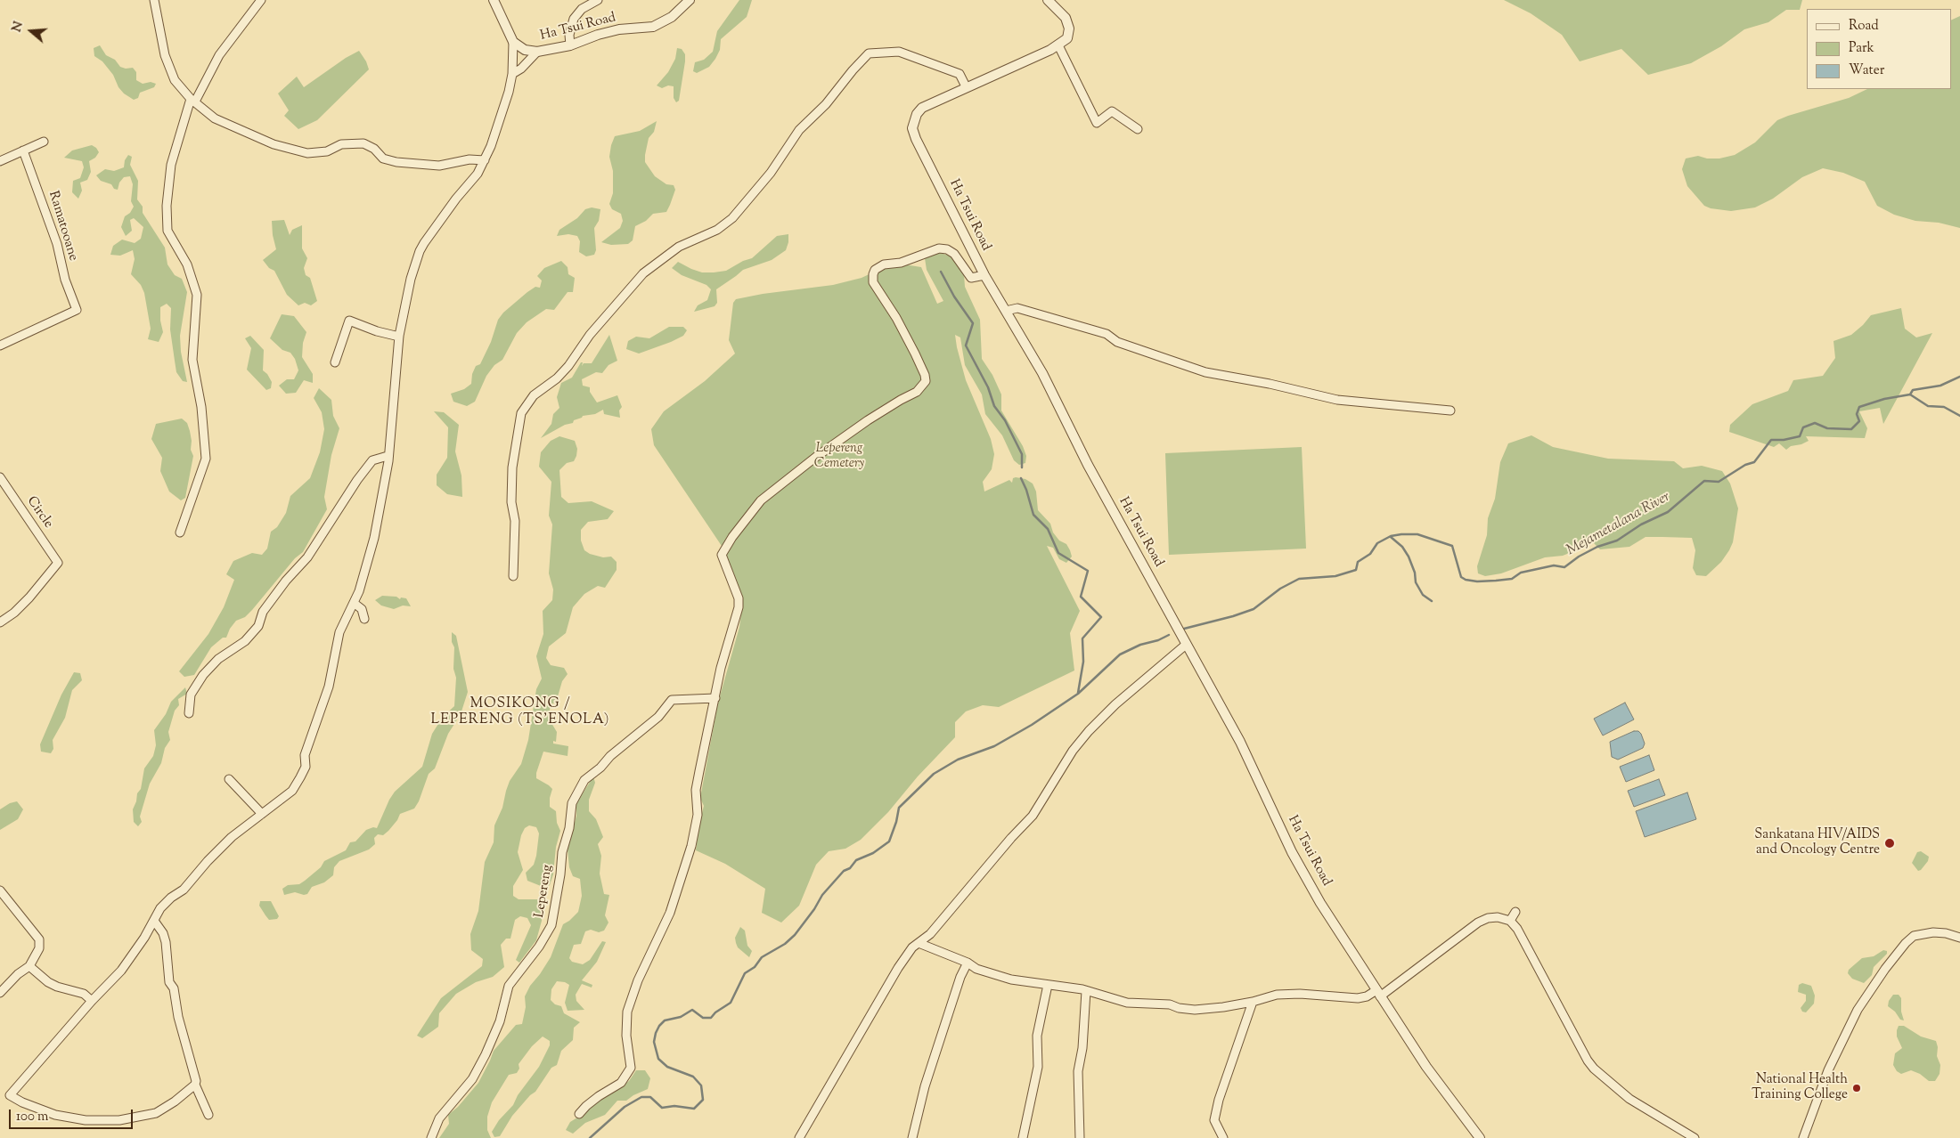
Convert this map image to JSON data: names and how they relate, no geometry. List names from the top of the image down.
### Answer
{
  "streets": {
    "street": [
      "Ha Tsui Road",
      "Ramatooane",
      "Circle",
      "Lepereng"
    ]
  },
  "districts": ["MOSIKONG / LEPERENG (TS'ENOLA)"],
  "water": ["Mejametalana River"],
  "parks": ["Lepereng Cemetery"],
  "places": ["Sankatana HIV/AIDS and Oncology Centre", "National Health Training College"],
  "legend": ["Road", "Park", "Water"],
  "scale_bar": "100 m",
  "north": "left"
}
